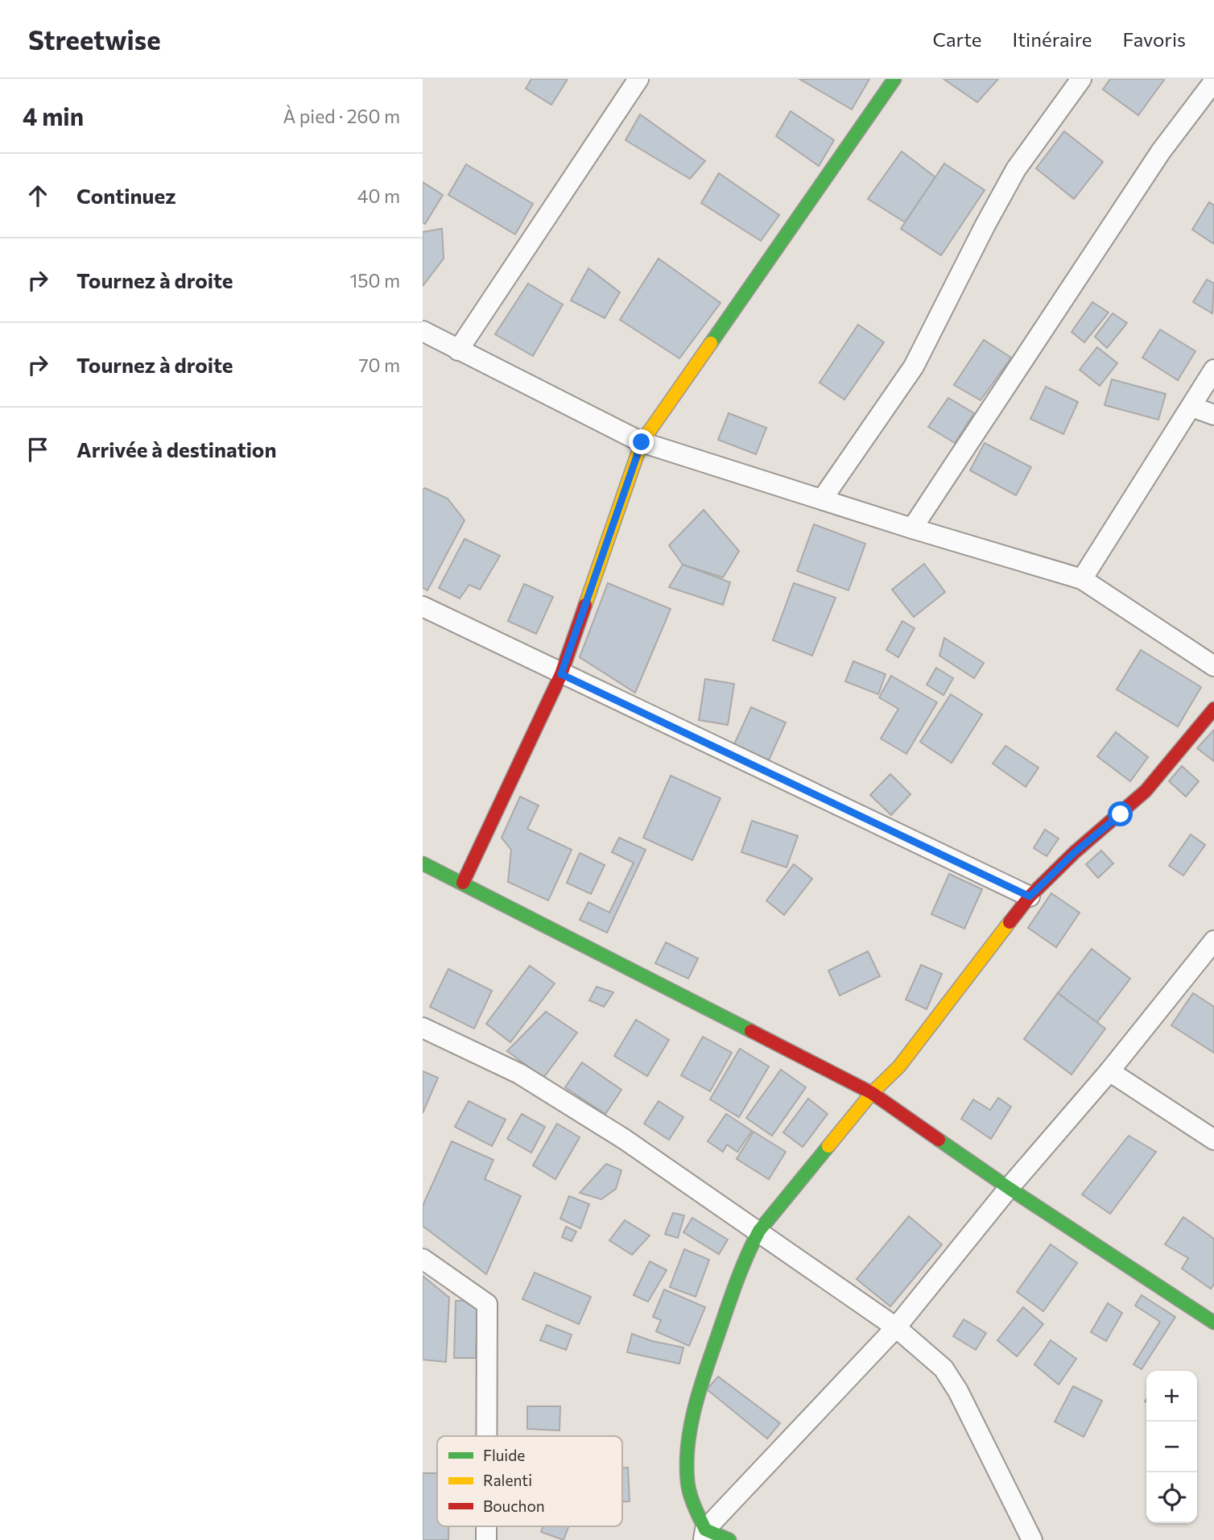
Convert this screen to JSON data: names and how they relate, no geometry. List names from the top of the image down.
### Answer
{
  "legend": ["Fluide", "Ralenti", "Bouchon"],
  "page": {
    "header": "Streetwise",
    "nav": ["Carte", "Itinéraire", "Favoris"],
    "heading": ["4 min", "À pied · 260 m"],
    "list": [
      ["Continuez", "40 m"],
      ["Tournez à droite", "150 m"],
      ["Tournez à droite", "70 m"],
      "Arrivée à destination"
    ],
    "map_buttons": ["+", "−"]
  }
}
